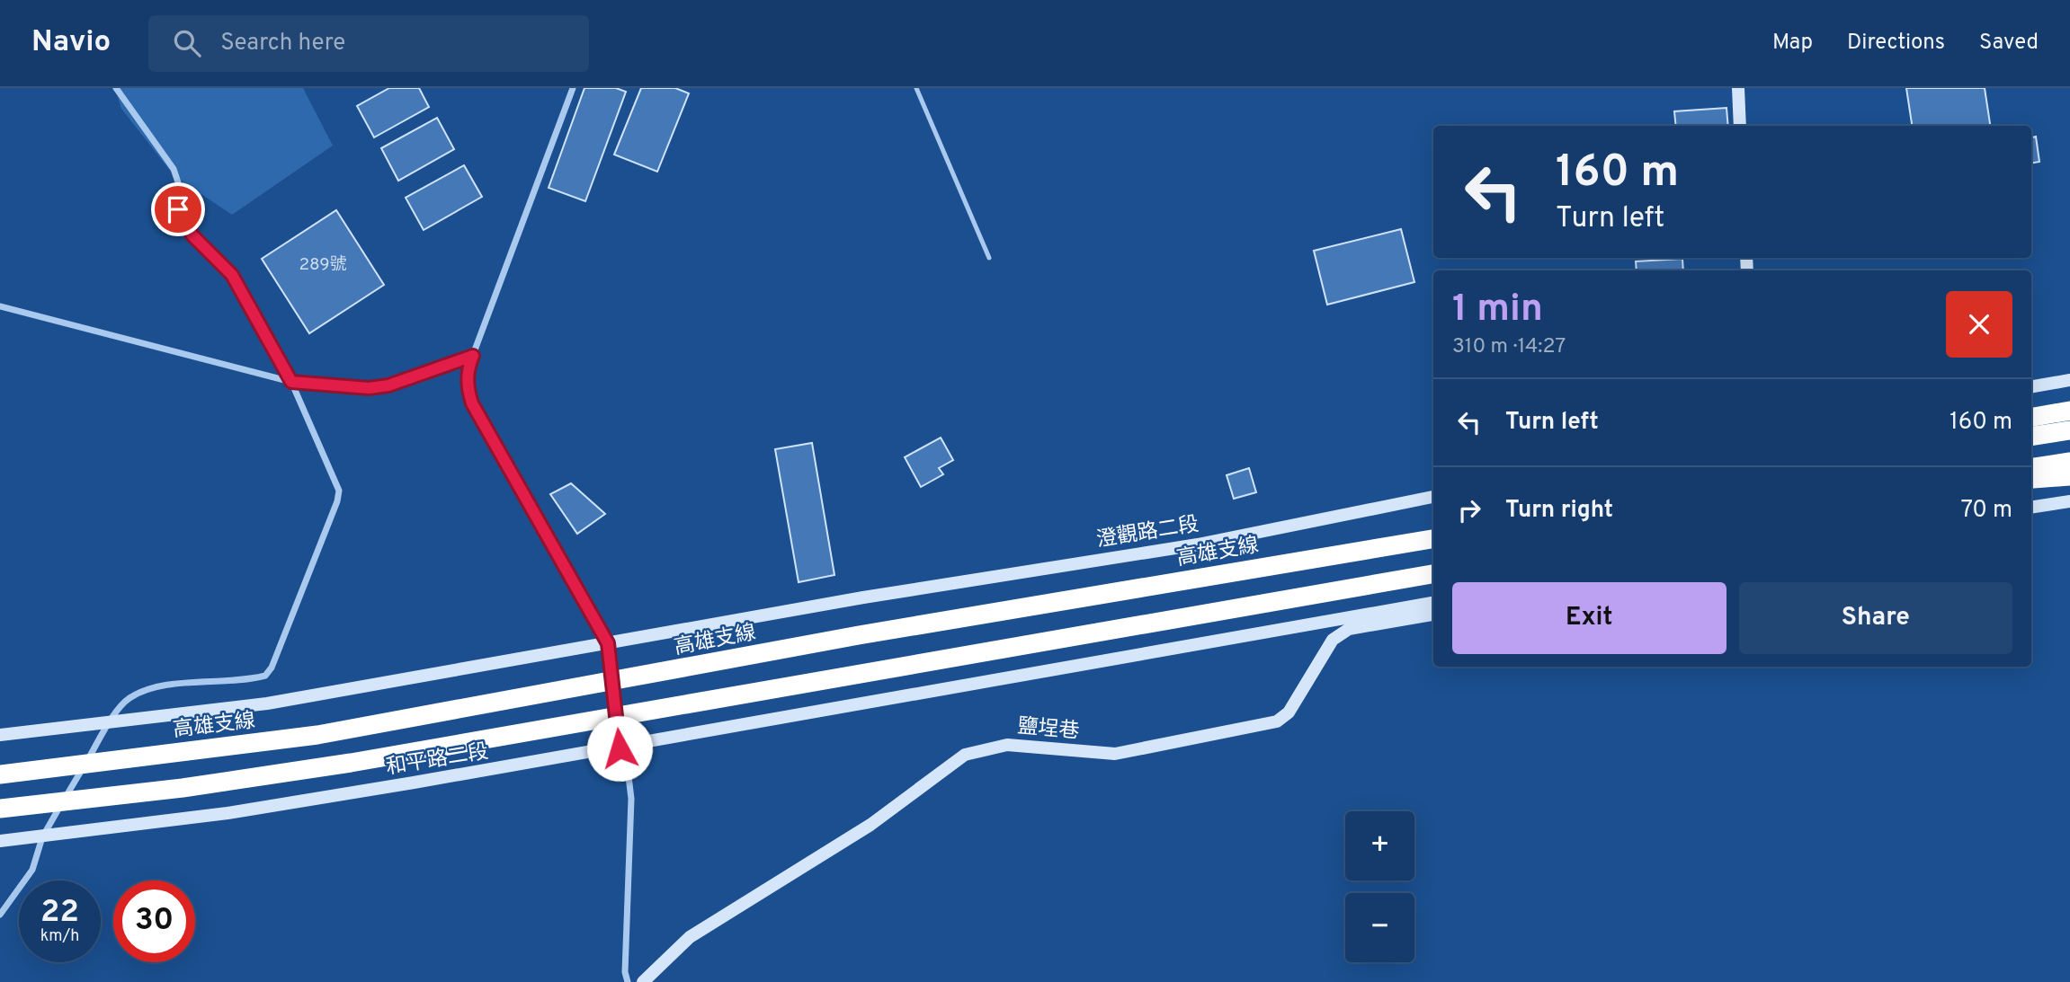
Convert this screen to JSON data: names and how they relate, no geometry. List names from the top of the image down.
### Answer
{
  "streets": {
    "highway": ["高雄支線"],
    "street": ["澄觀路二段", "鹽埕巷", "和平路二段"]
  },
  "house_numbers": ["289號"],
  "page": {
    "header": "Navio",
    "search": "Search here",
    "nav": ["Map", "Directions", "Saved"],
    "turn": ["160 m", "Turn left"],
    "heading": ["1 min", "310 m · 14:27"],
    "list": [
      {
        "name": "Turn left",
        "value": "160 m"
      },
      {
        "name": "Turn right",
        "value": "70 m"
      }
    ],
    "buttons": ["Exit", "Share"],
    "map_buttons": ["+", "−"],
    "speed": "22 km/h",
    "limit": "30"
  }
}
